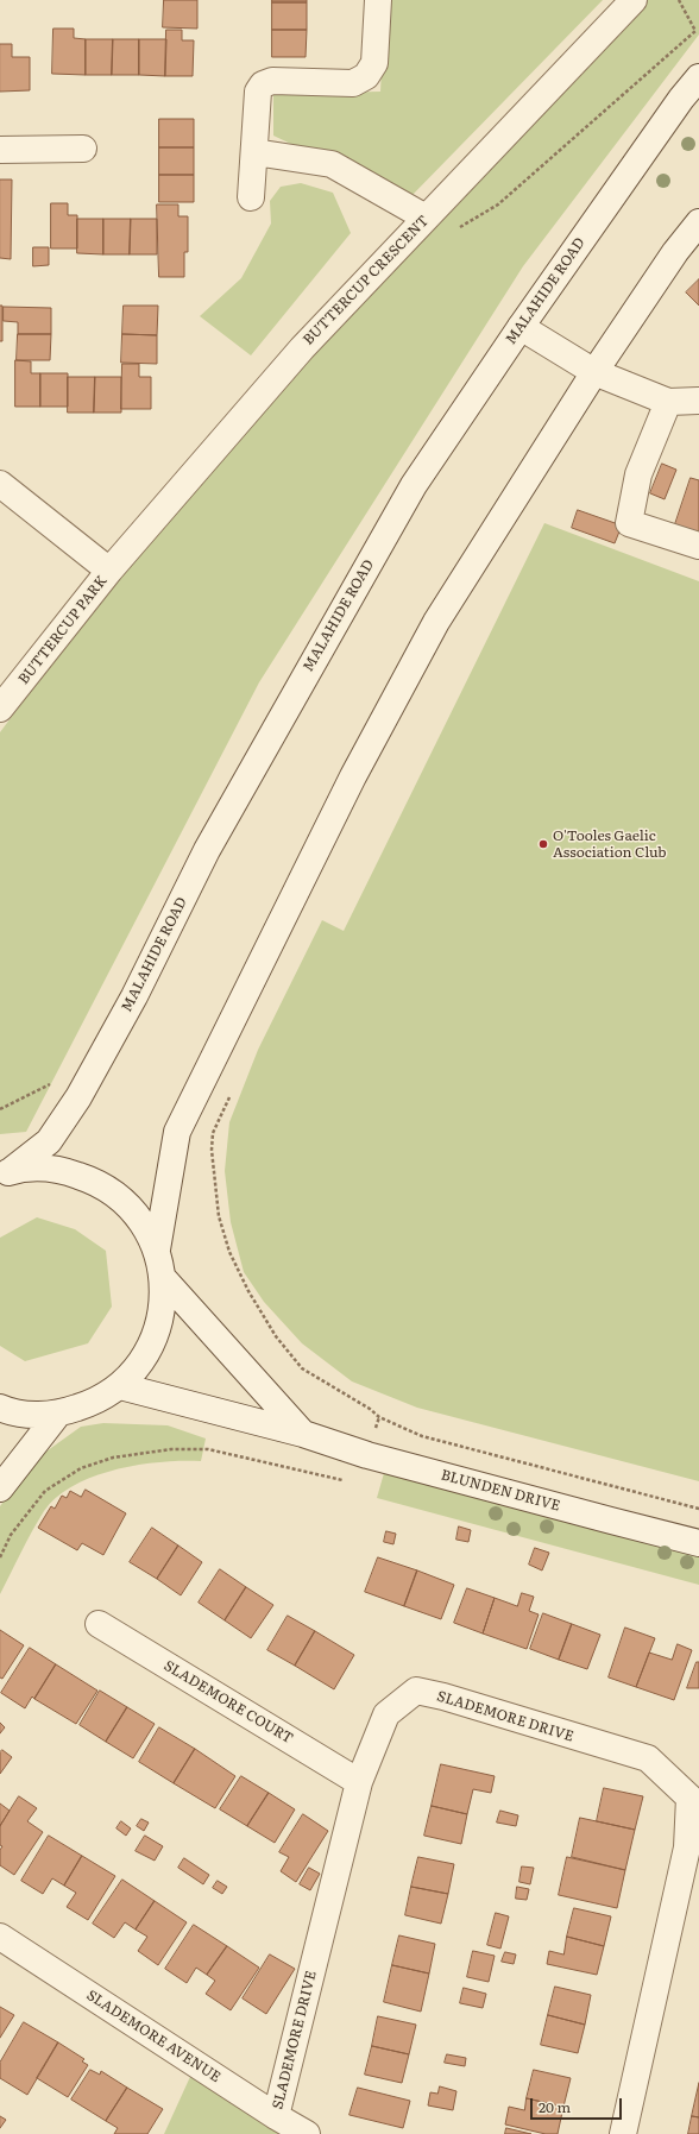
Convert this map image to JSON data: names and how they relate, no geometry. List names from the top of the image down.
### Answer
{
  "streets": {
    "street": [
      "BUTTERCUP CRESCENT",
      "MALAHIDE ROAD",
      "BUTTERCUP PARK",
      "BLUNDEN DRIVE",
      "SLADEMORE COURT",
      "SLADEMORE DRIVE",
      "SLADEMORE AVENUE"
    ]
  },
  "crossings": [
    ["BUTTERCUP CRESCENT", "BUTTERCUP PARK"],
    ["SLADEMORE COURT", "SLADEMORE DRIVE"],
    ["SLADEMORE DRIVE", "SLADEMORE AVENUE"]
  ],
  "places": ["O'Tooles Gaelic Association Club"],
  "scale_bar": "20 m"
}
